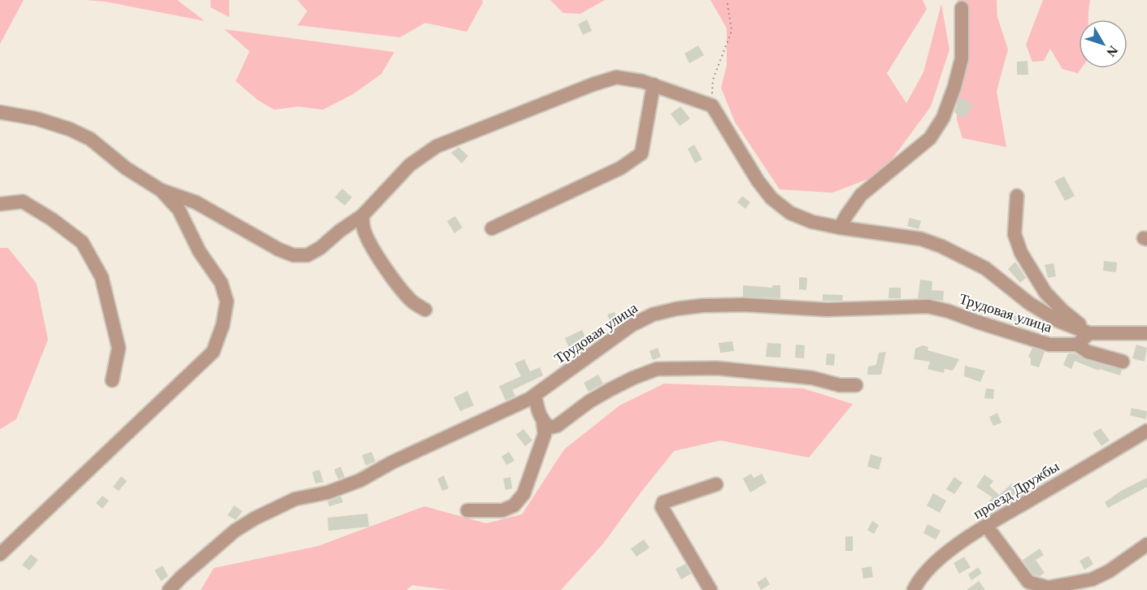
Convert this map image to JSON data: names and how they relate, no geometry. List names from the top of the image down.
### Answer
{
  "streets": {
    "street": ["Трудовая улица", "проезд Дружбы"]
  },
  "north": "bottom right"
}
